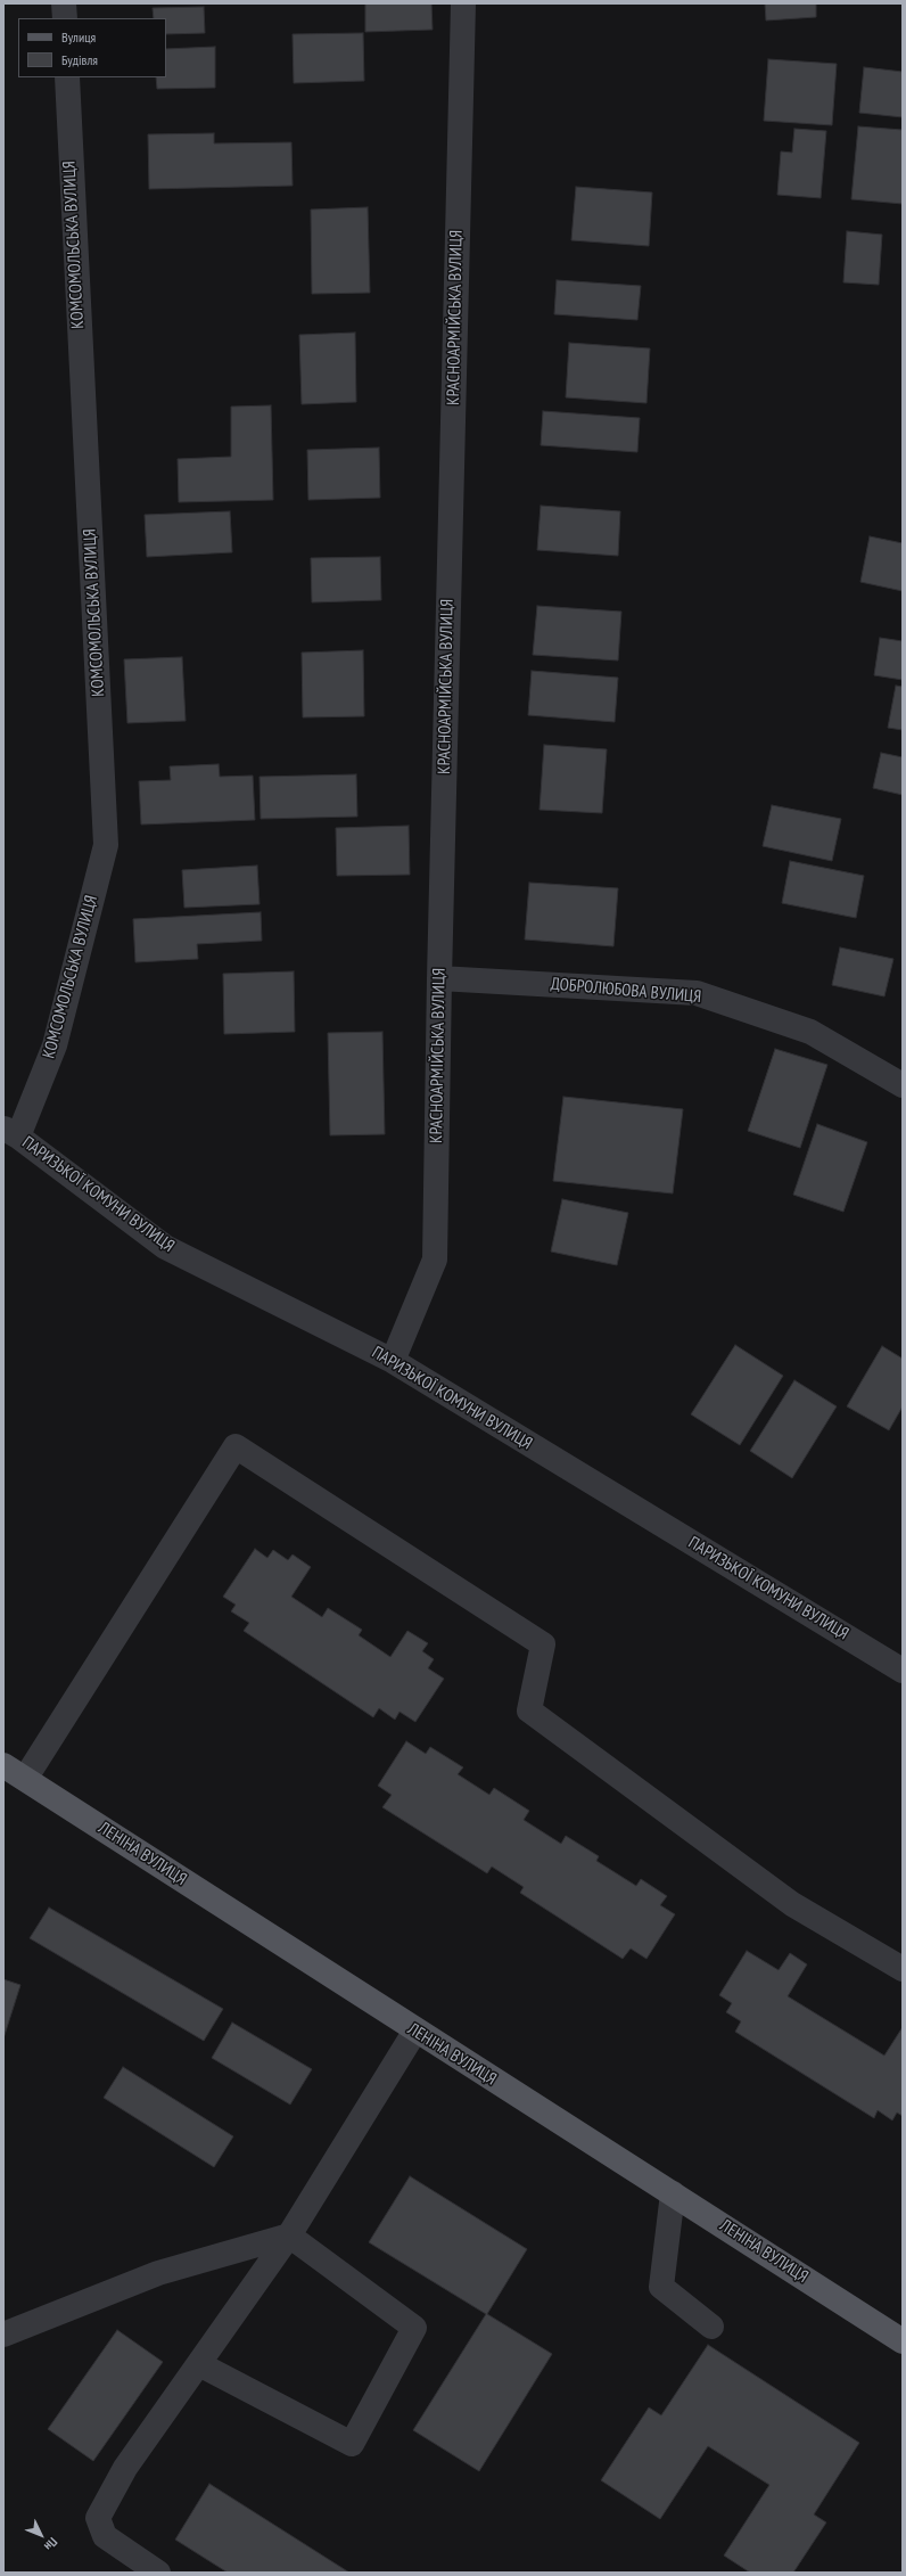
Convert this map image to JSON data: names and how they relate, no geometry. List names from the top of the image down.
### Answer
{
  "streets": {
    "main road": ["ЛЕНІНА ВУЛИЦЯ"],
    "street": [
      "КОМСОМОЛЬСЬКА ВУЛИЦЯ",
      "КРАСНОАРМІЙСЬКА ВУЛИЦЯ",
      "ДОБРОЛЮБОВА ВУЛИЦЯ",
      "ПАРИЗЬКОЇ КОМУНИ ВУЛИЦЯ"
    ]
  },
  "crossings": [
    ["КОМСОМОЛЬСЬКА ВУЛИЦЯ", "ПАРИЗЬКОЇ КОМУНИ ВУЛИЦЯ"],
    ["КРАСНОАРМІЙСЬКА ВУЛИЦЯ", "ДОБРОЛЮБОВА ВУЛИЦЯ"],
    ["КРАСНОАРМІЙСЬКА ВУЛИЦЯ", "ПАРИЗЬКОЇ КОМУНИ ВУЛИЦЯ"]
  ],
  "legend": ["Вулиця", "Будівля"],
  "north": "bottom right"
}
